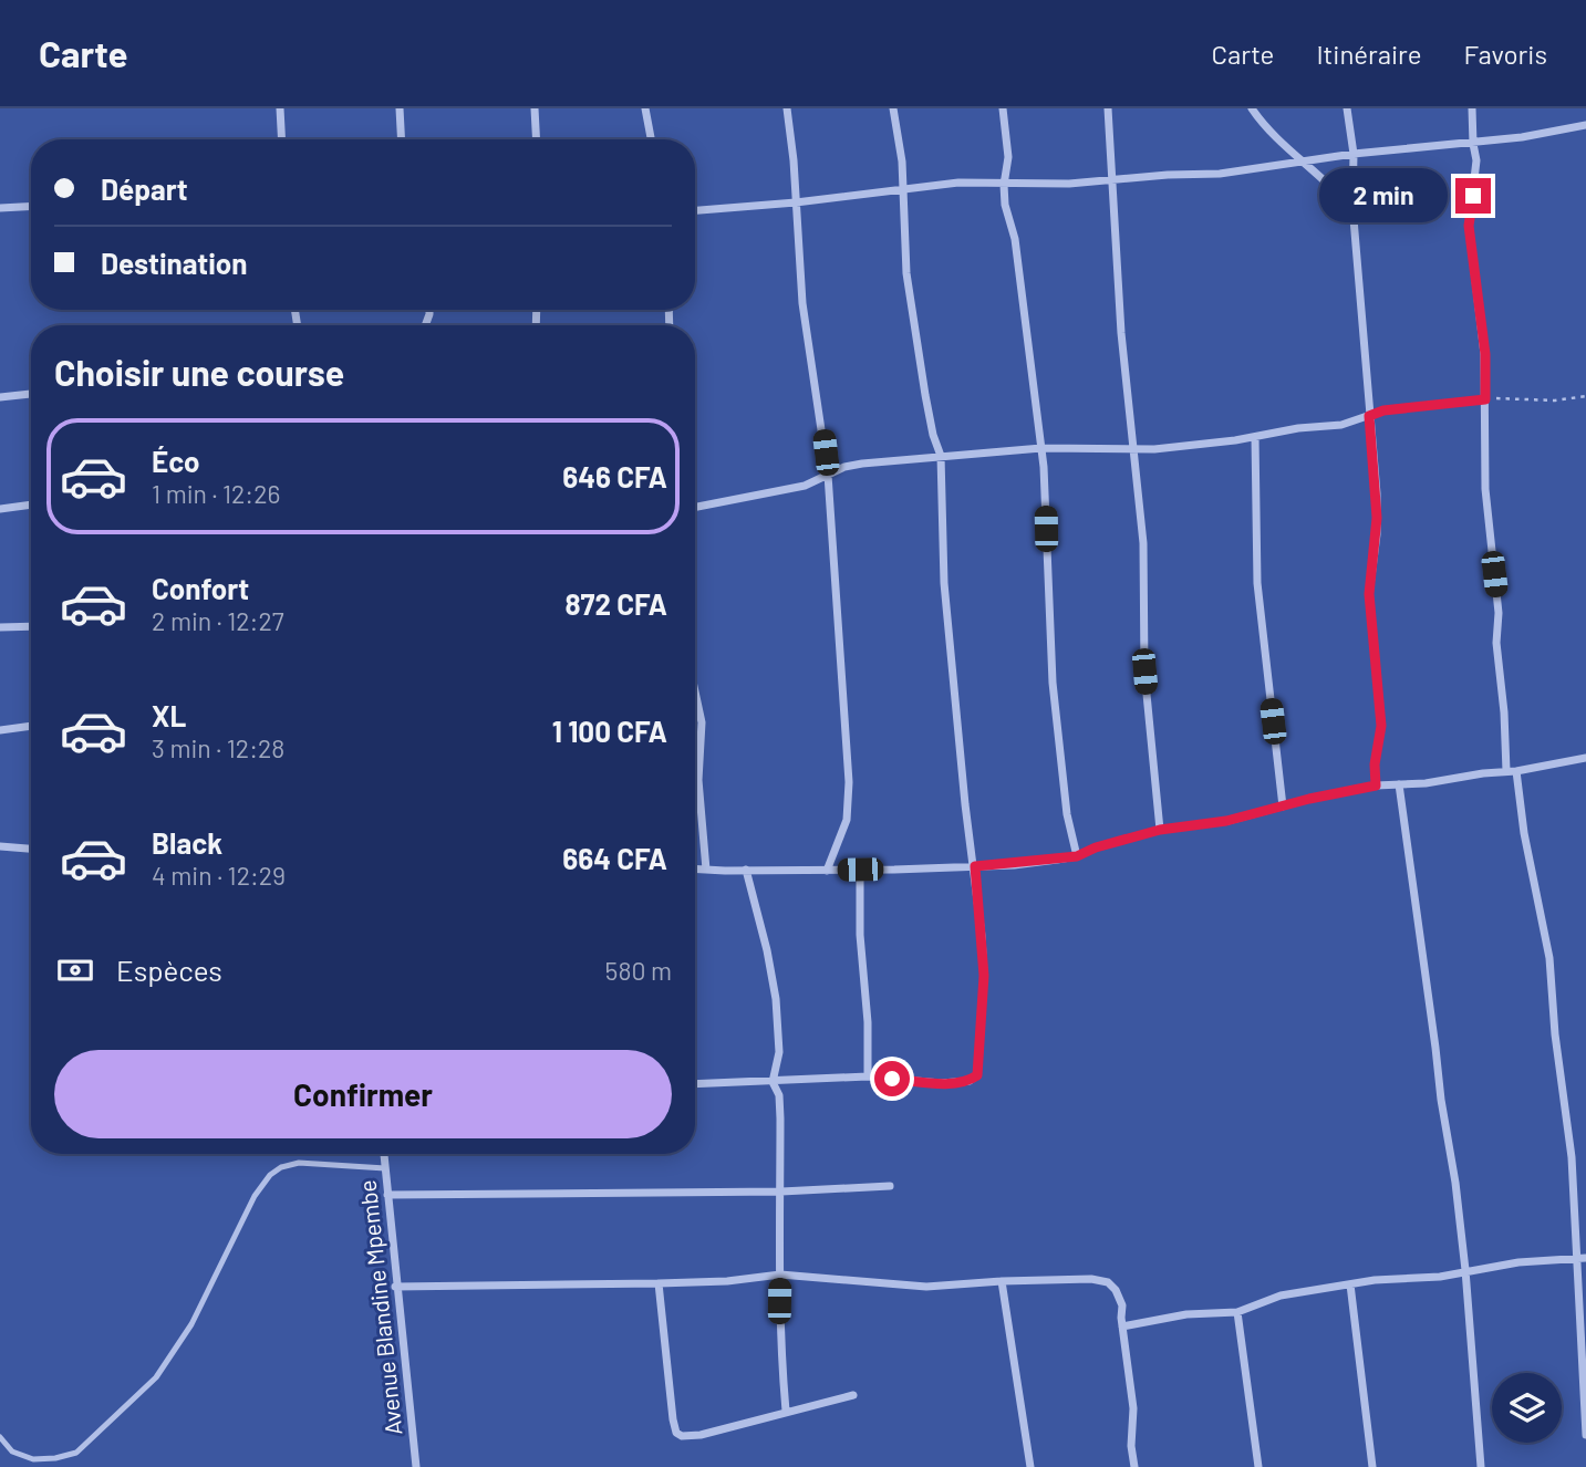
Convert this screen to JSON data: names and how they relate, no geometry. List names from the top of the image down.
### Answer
{
  "streets": {
    "street": ["Avenue Blandine Mpembe"]
  },
  "page": {
    "header": "Carte",
    "nav": ["Carte", "Itinéraire", "Favoris"],
    "banner": ["Départ", "Destination"],
    "bubble": "2 min",
    "heading": "Choisir une course",
    "list": [
      {
        "name": "Éco",
        "note": "1 min · 12:26",
        "value": "646 CFA"
      },
      {
        "name": "Confort",
        "note": "2 min · 12:27",
        "value": "872 CFA"
      },
      {
        "name": "XL",
        "note": "3 min · 12:28",
        "value": "1 100 CFA"
      },
      {
        "name": "Black",
        "note": "4 min · 12:29",
        "value": "664 CFA"
      }
    ],
    "pay": ["Espèces", "580 m"],
    "buttons": "Confirmer"
  }
}
